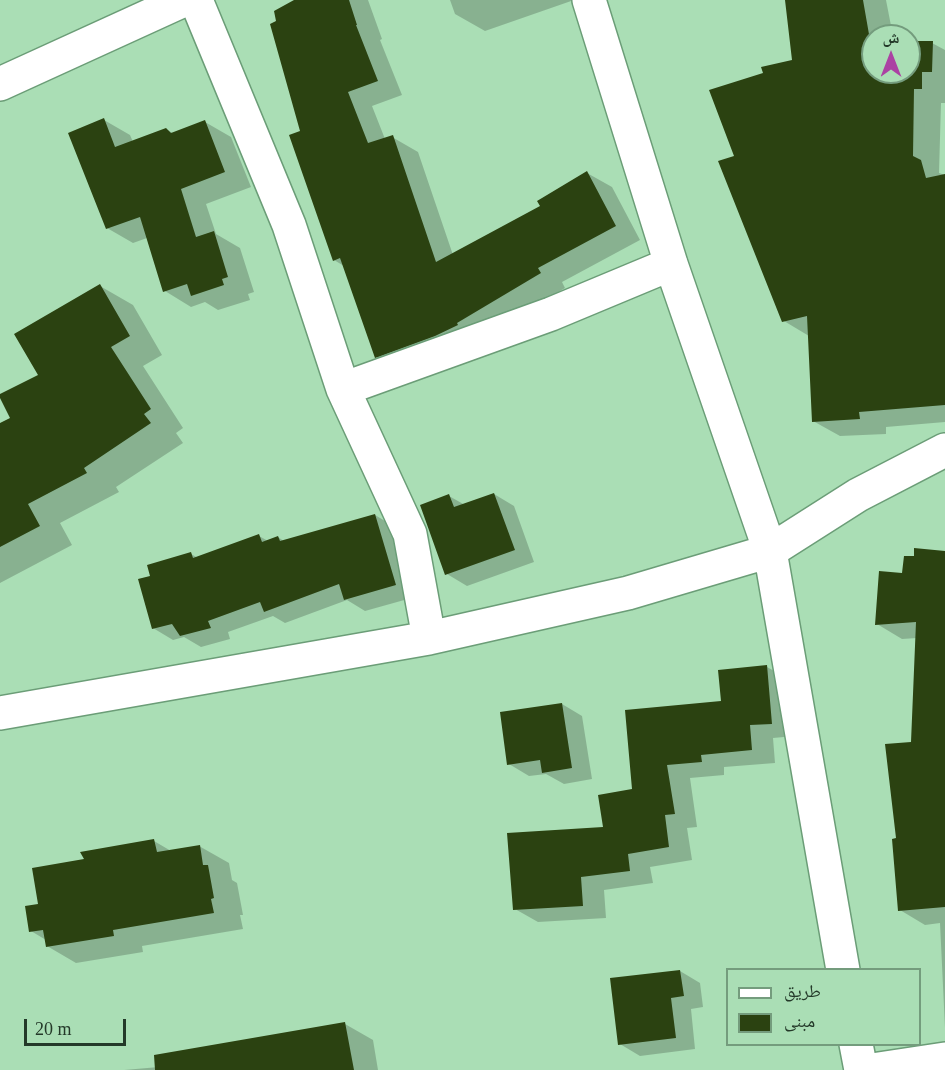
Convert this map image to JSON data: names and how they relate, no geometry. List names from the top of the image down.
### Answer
{
  "legend": ["طريق", "مبنى"],
  "scale_bar": "20 m",
  "north": "top"
}
